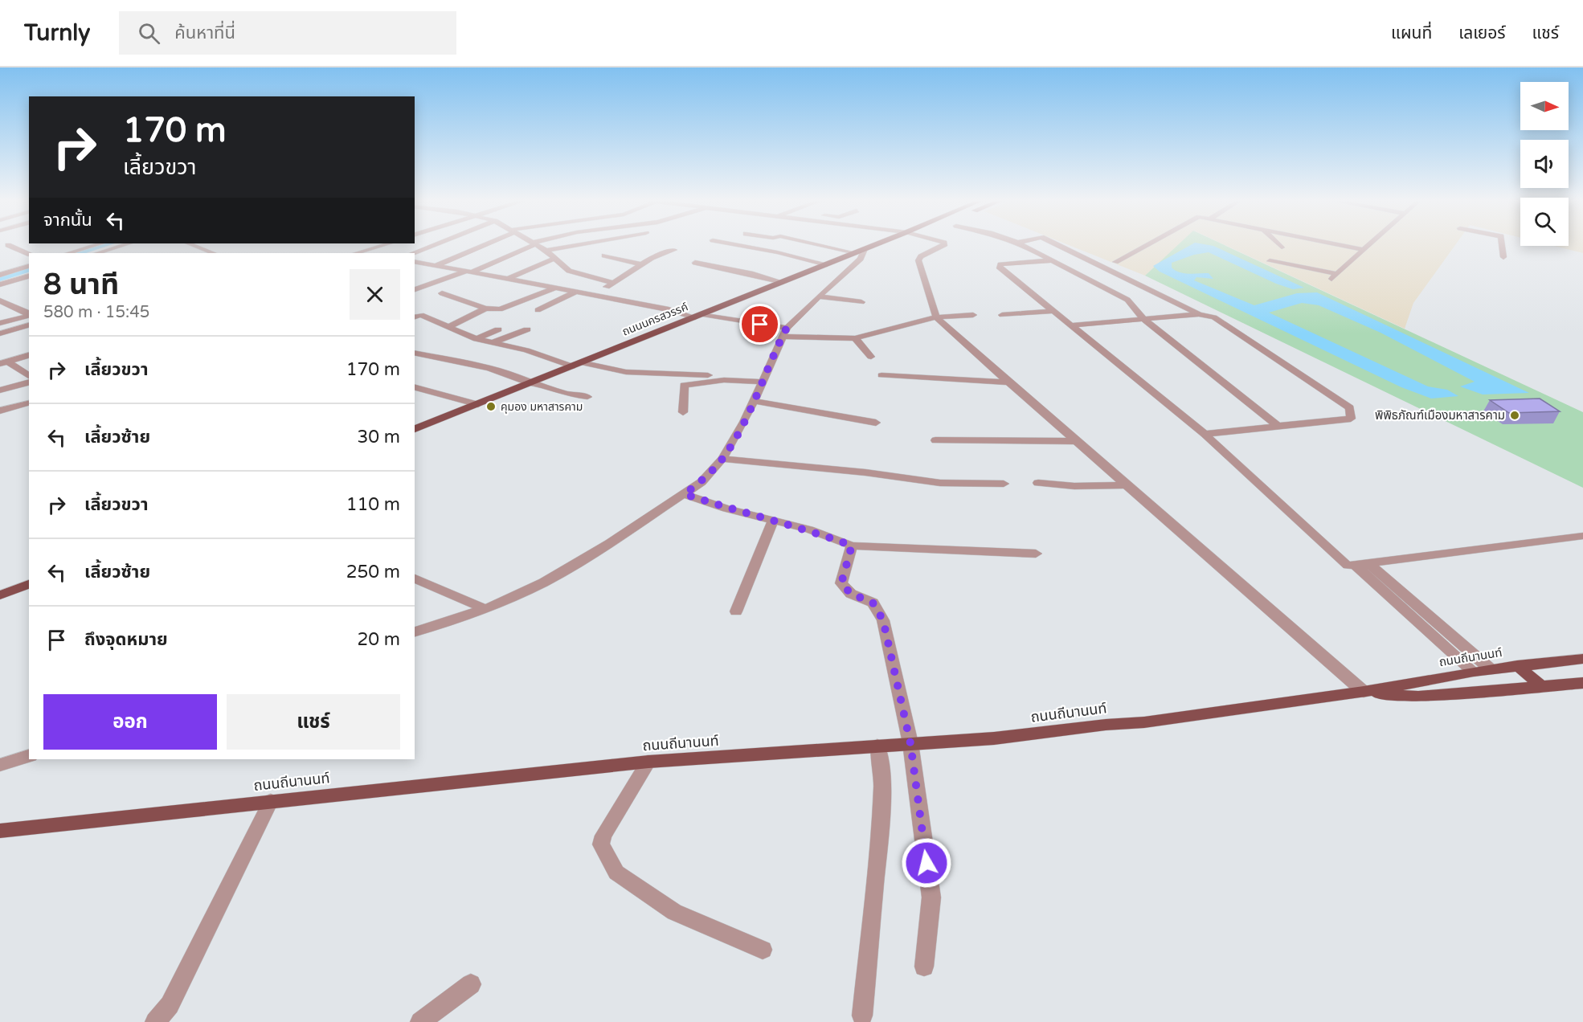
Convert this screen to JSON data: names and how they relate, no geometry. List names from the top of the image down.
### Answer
{
  "streets": {
    "main road": ["ถนนนครสวรรค์", "ถนนถีนานนท์"]
  },
  "places": ["คุมอง มหาสารคาม", "พิพิธภัณฑ์เมืองมหาสารคาม"],
  "north": "right",
  "page": {
    "header": "Turnly",
    "search": "ค้นหาที่นี่",
    "nav": ["แผนที่", "เลเยอร์", "แชร์"],
    "turn": ["170 m", "เลี้ยวขวา"],
    "then": "จากนั้น",
    "heading": ["8 นาที", "580 m · 15:45"],
    "list": [
      {
        "name": "เลี้ยวขวา",
        "value": "170 m"
      },
      {
        "name": "เลี้ยวซ้าย",
        "value": "30 m"
      },
      {
        "name": "เลี้ยวขวา",
        "value": "110 m"
      },
      {
        "name": "เลี้ยวซ้าย",
        "value": "250 m"
      },
      {
        "name": "ถึงจุดหมาย",
        "value": "20 m"
      }
    ],
    "buttons": ["ออก", "แชร์"]
  }
}
